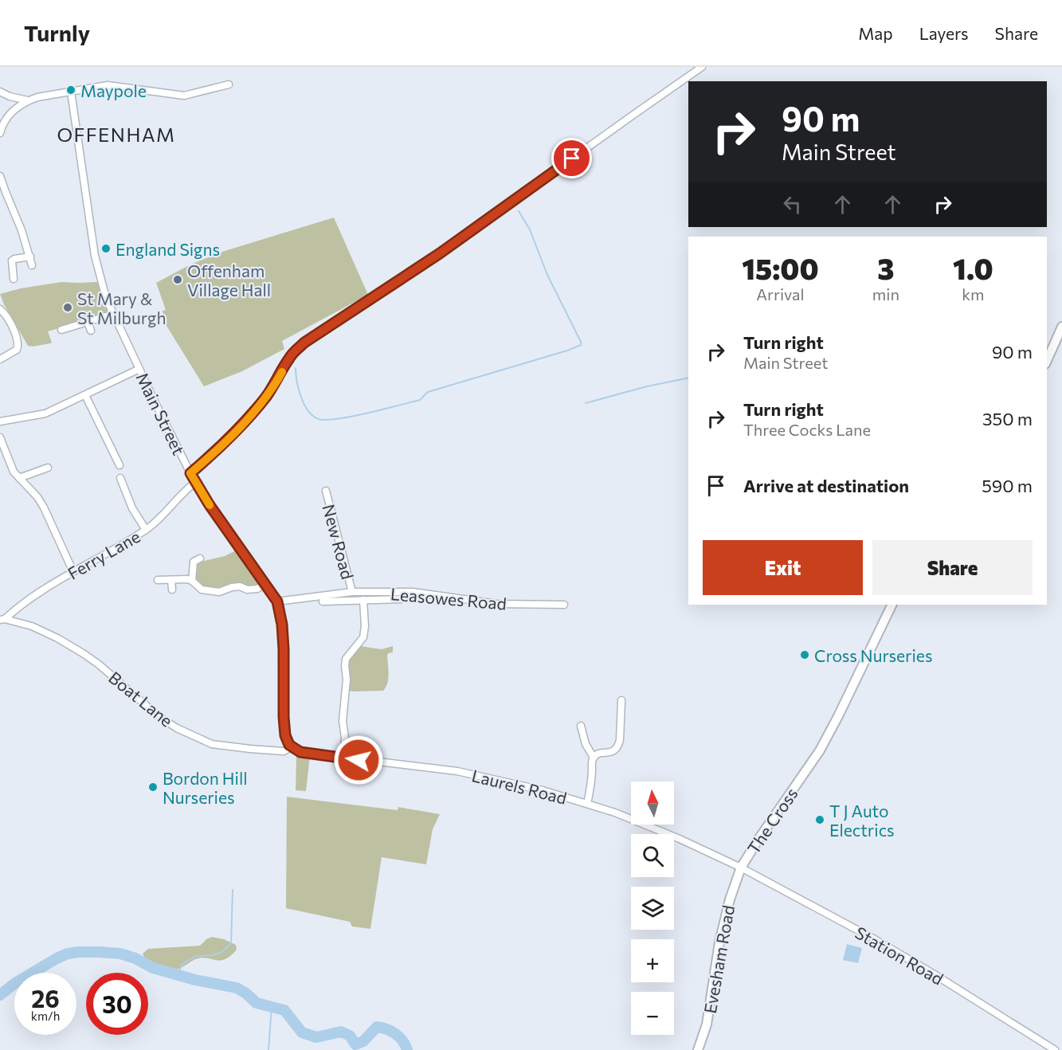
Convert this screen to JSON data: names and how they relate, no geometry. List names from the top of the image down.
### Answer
{
  "streets": {
    "main road": ["The Cross", "Evesham Road"],
    "street": [
      "Main Street",
      "New Road",
      "Ferry Lane",
      "Leasowes Road",
      "Boat Lane",
      "Laurels Road",
      "Station Road"
    ]
  },
  "crossings": [
    ["Main Street", "Ferry Lane"],
    ["Main Street", "Leasowes Road"],
    ["Main Street", "Boat Lane"],
    ["Main Street", "Laurels Road"],
    ["New Road", "Leasowes Road"],
    ["Ferry Lane", "Boat Lane"],
    ["Boat Lane", "Laurels Road"],
    ["Laurels Road", "The Cross"],
    ["Laurels Road", "Station Road"],
    ["Laurels Road", "Evesham Road"],
    ["The Cross", "Station Road"],
    ["The Cross", "Evesham Road"],
    ["Station Road", "Evesham Road"]
  ],
  "districts": ["OFFENHAM"],
  "places": [
    "Maypole",
    "England Signs",
    "Offenham Village Hall",
    "St Mary & St Milburgh",
    "Cross Nurseries",
    "Bordon Hill Nurseries",
    "T J Auto Electrics"
  ],
  "north": "top",
  "page": {
    "header": "Turnly",
    "nav": ["Map", "Layers", "Share"],
    "turn": ["90 m", "Main Street"],
    "eta": [
      "15:00",
      "Arrival",
      "3",
      "min",
      "1.0",
      "km"
    ],
    "list": [
      {
        "name": "Turn right",
        "note": "Main Street",
        "value": "90 m"
      },
      {
        "name": "Turn right",
        "note": "Three Cocks Lane",
        "value": "350 m"
      },
      {
        "name": "Arrive at destination",
        "value": "590 m"
      }
    ],
    "buttons": ["Exit", "Share"],
    "map_buttons": ["+", "−"],
    "speed": "26 km/h",
    "limit": "30"
  }
}
